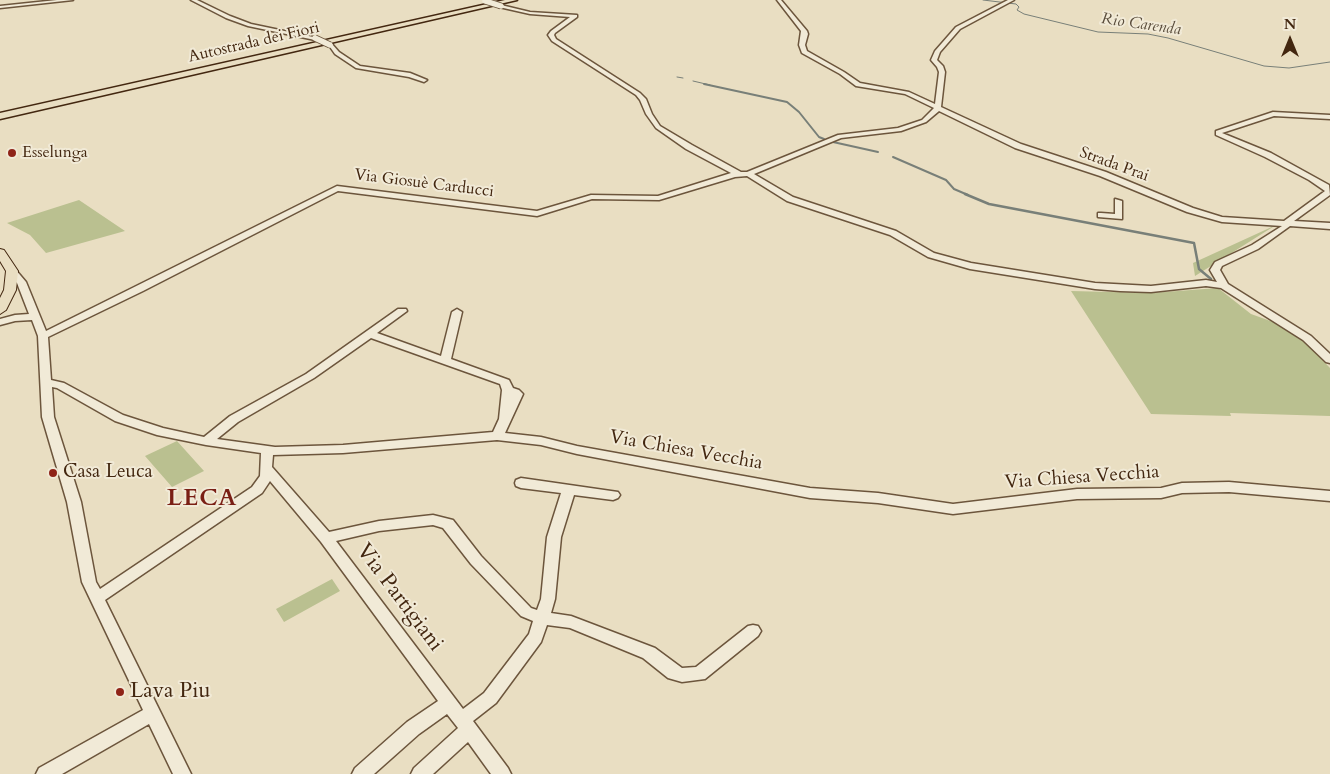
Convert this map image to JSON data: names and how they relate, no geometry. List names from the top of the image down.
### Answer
{
  "streets": {
    "highway": ["Autostrada dei Fiori"],
    "street": [
      "Strada Prai",
      "Via Giosuè Carducci",
      "Via Chiesa Vecchia",
      "Via Partigiani"
    ]
  },
  "crossings": [
    ["Strada Prai", "Via Giosuè Carducci"]
  ],
  "districts": ["LECA"],
  "water": ["Rio Carenda"],
  "places": ["Esselunga", "Casa Leuca", "Lava Piu"],
  "north": "top"
}
